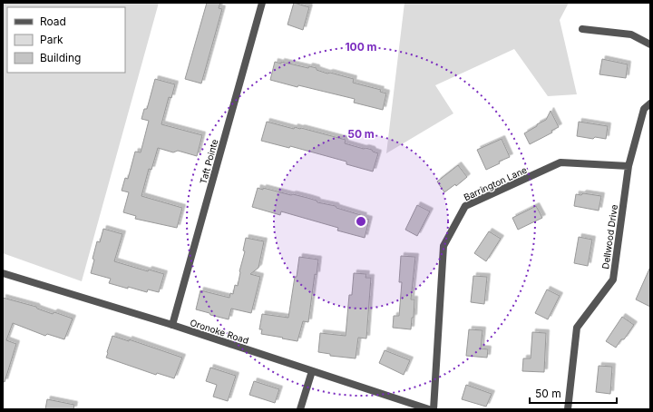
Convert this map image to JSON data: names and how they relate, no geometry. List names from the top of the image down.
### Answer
{
  "streets": {
    "street": [
      "Taft Pointe",
      "Barrington Lane",
      "Dellwood Drive",
      "Oronoke Road"
    ]
  },
  "crossings": [
    ["Taft Pointe", "Oronoke Road"],
    ["Barrington Lane", "Dellwood Drive"]
  ],
  "legend": ["Road", "Park", "Building"],
  "scale_bar": "50 m",
  "rings": ["100 m", "50 m"]
}
